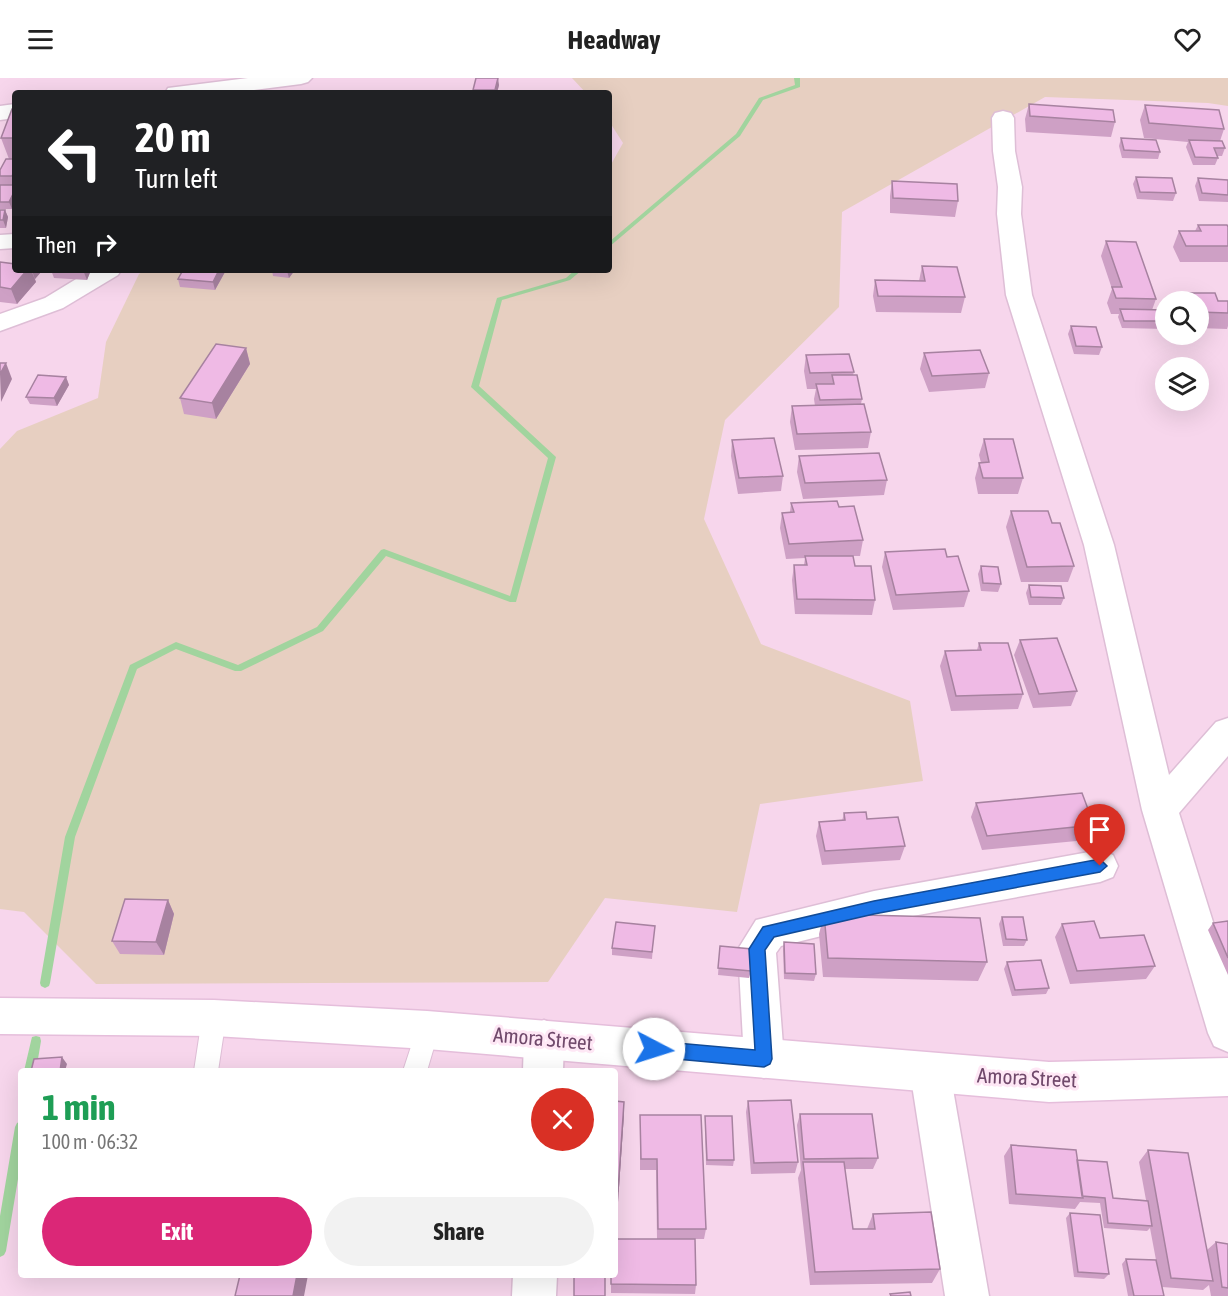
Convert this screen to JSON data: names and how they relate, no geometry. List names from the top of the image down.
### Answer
{
  "streets": {
    "street": ["Amora Street"]
  },
  "page": {
    "header": "Headway",
    "turn": ["20 m", "Turn left"],
    "then": "Then",
    "heading": ["1 min", "100 m · 06:32"],
    "buttons": ["Exit", "Share"]
  }
}
